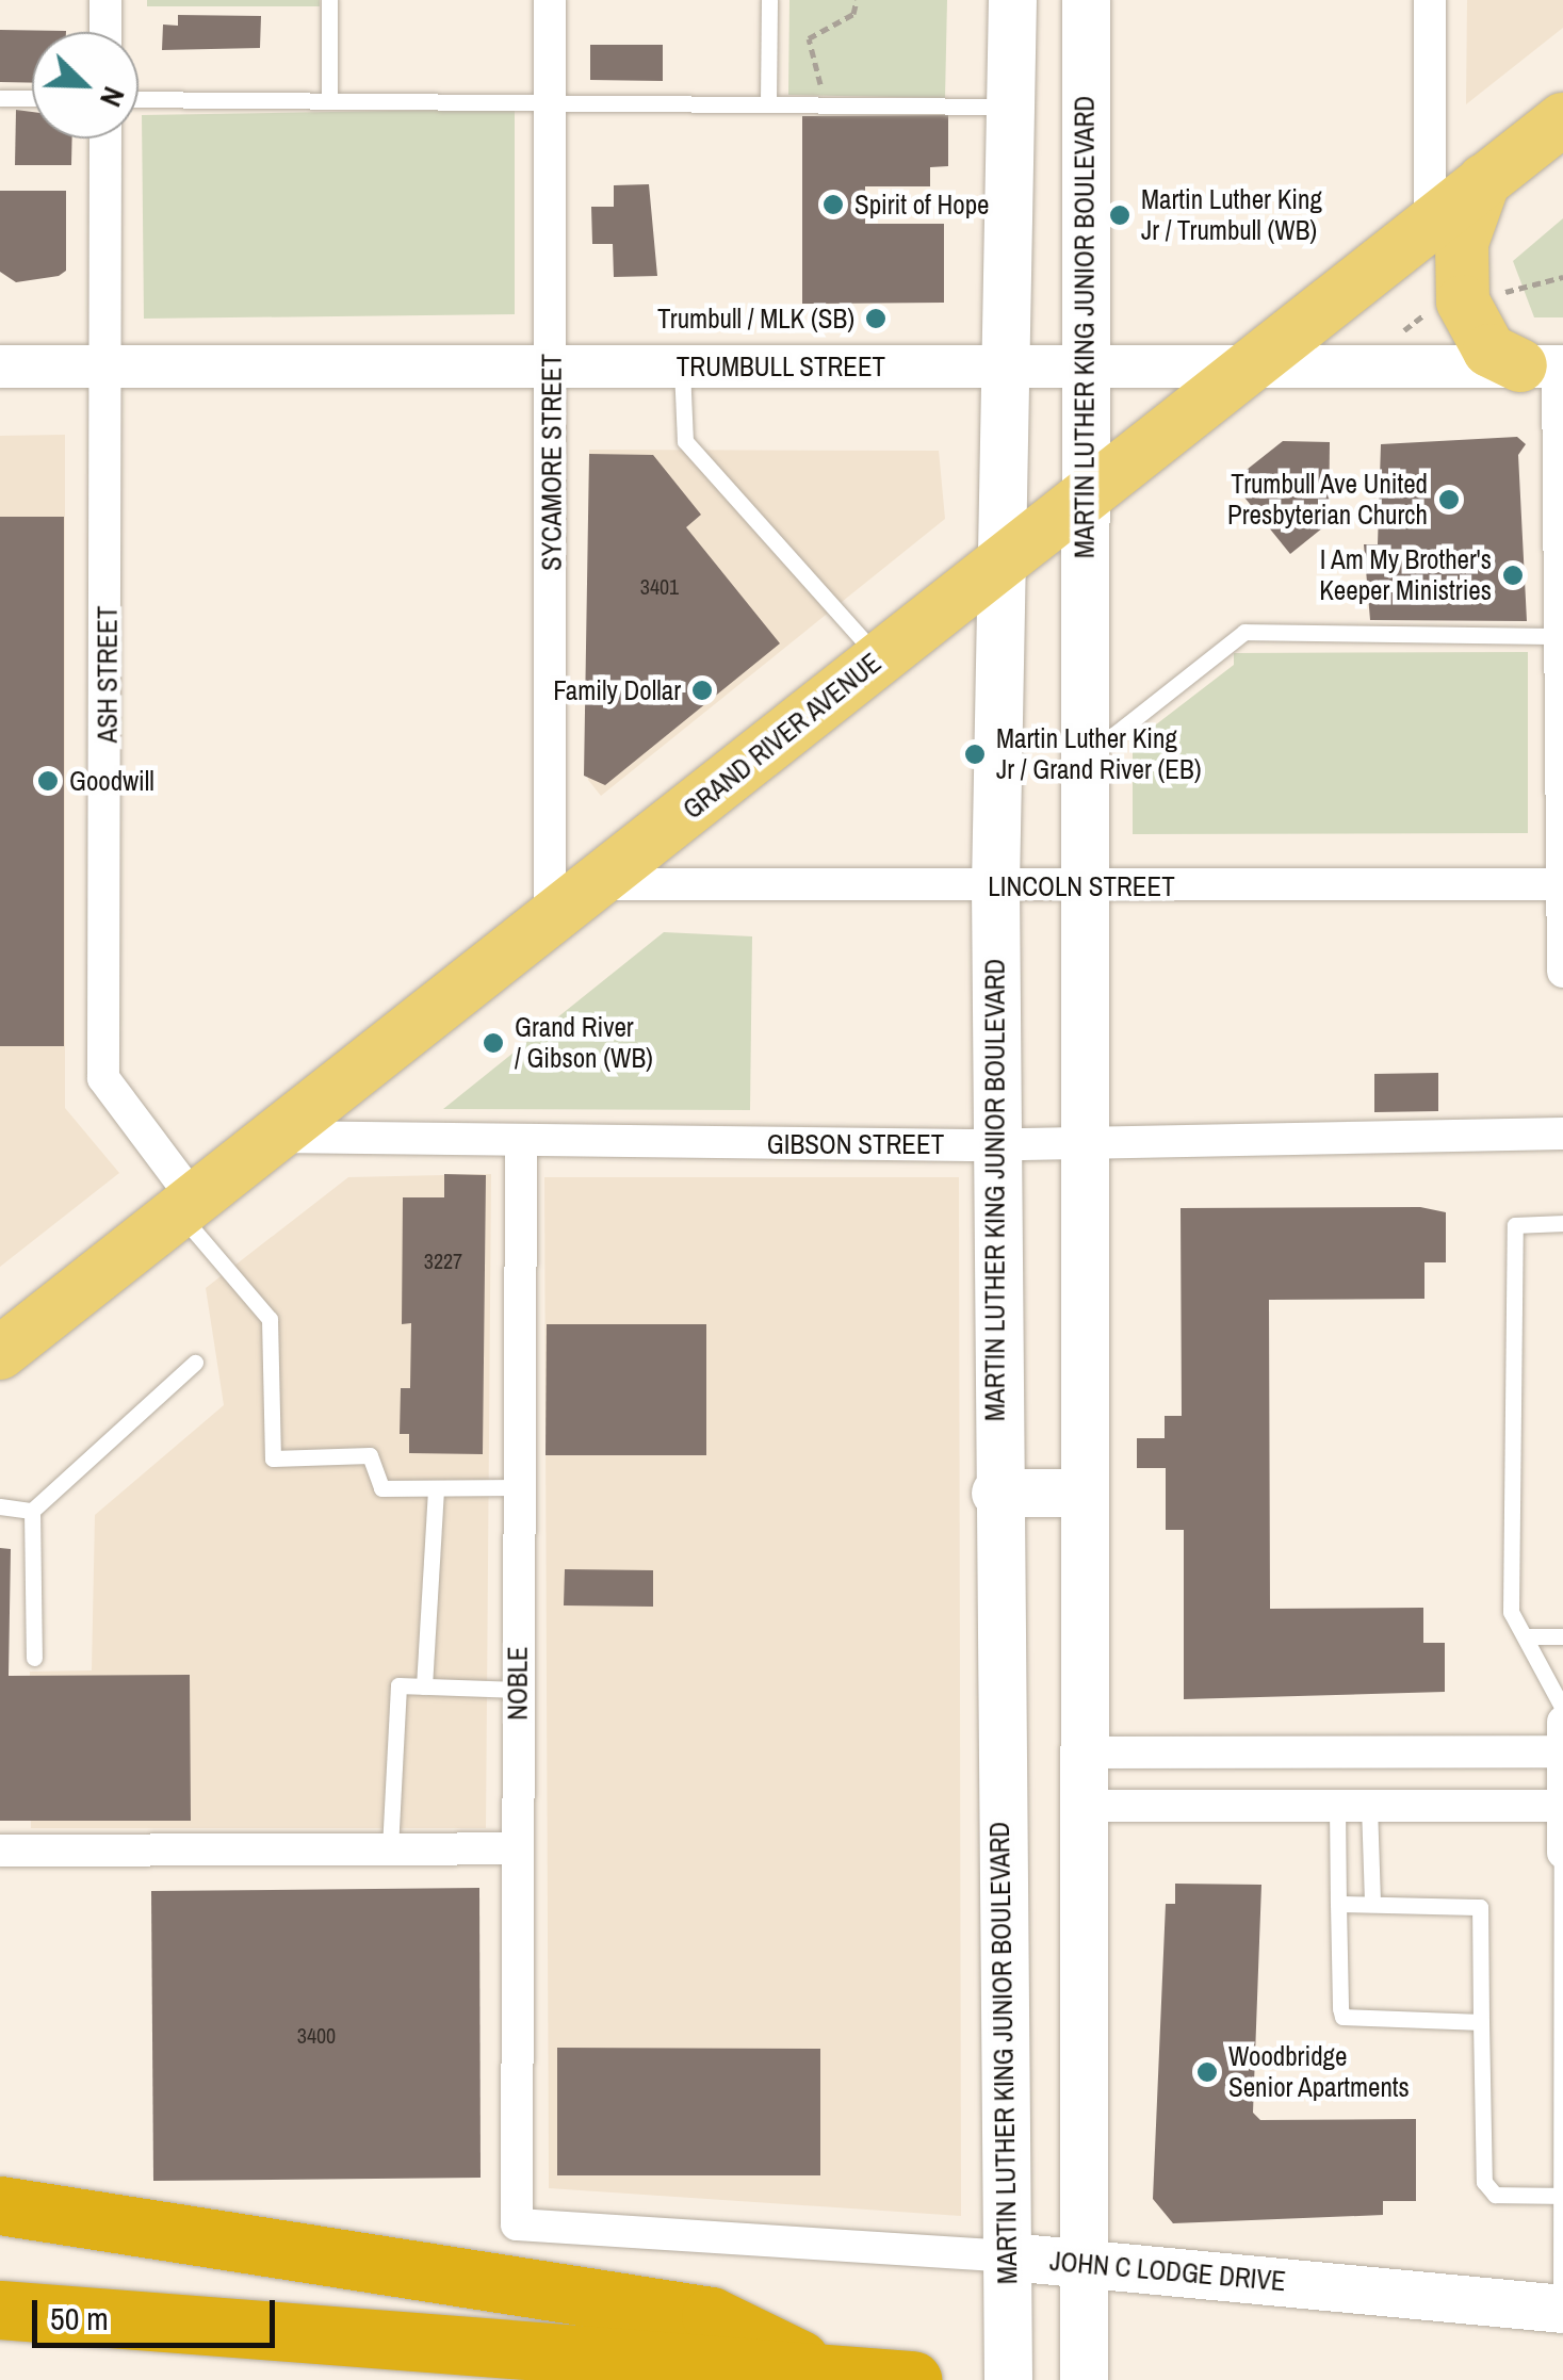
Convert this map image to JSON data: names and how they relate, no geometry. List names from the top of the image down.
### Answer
{
  "streets": {
    "main road": ["MARTIN LUTHER KING JUNIOR BOULEVARD", "GRAND RIVER AVENUE", "JOHN C LODGE DRIVE"],
    "street": [
      "TRUMBULL STREET",
      "SYCAMORE STREET",
      "ASH STREET",
      "LINCOLN STREET",
      "GIBSON STREET",
      "NOBLE"
    ]
  },
  "crossings": [
    ["MARTIN LUTHER KING JUNIOR BOULEVARD", "TRUMBULL STREET"],
    ["MARTIN LUTHER KING JUNIOR BOULEVARD", "GRAND RIVER AVENUE"],
    ["MARTIN LUTHER KING JUNIOR BOULEVARD", "LINCOLN STREET"],
    ["MARTIN LUTHER KING JUNIOR BOULEVARD", "GIBSON STREET"],
    ["MARTIN LUTHER KING JUNIOR BOULEVARD", "JOHN C LODGE DRIVE"],
    ["TRUMBULL STREET", "SYCAMORE STREET"],
    ["TRUMBULL STREET", "ASH STREET"],
    ["TRUMBULL STREET", "GRAND RIVER AVENUE"],
    ["SYCAMORE STREET", "GRAND RIVER AVENUE"],
    ["ASH STREET", "GRAND RIVER AVENUE"],
    ["GRAND RIVER AVENUE", "LINCOLN STREET"],
    ["GRAND RIVER AVENUE", "GIBSON STREET"],
    ["GIBSON STREET", "NOBLE"],
    ["NOBLE", "JOHN C LODGE DRIVE"]
  ],
  "places": [
    "Spirit of Hope",
    "Martin Luther King Jr / Trumbull (WB)",
    "Trumbull / MLK (SB)",
    "Trumbull Ave United Presbyterian Church",
    "I Am My Brother's Keeper Ministries",
    "Family Dollar",
    "Martin Luther King Jr / Grand River (EB)",
    "Goodwill",
    "Grand River / Gibson (WB)",
    "Woodbridge Senior Apartments"
  ],
  "house_numbers": ["3401", "3227", "3400"],
  "scale_bar": "50 m",
  "north": "bottom right"
}
